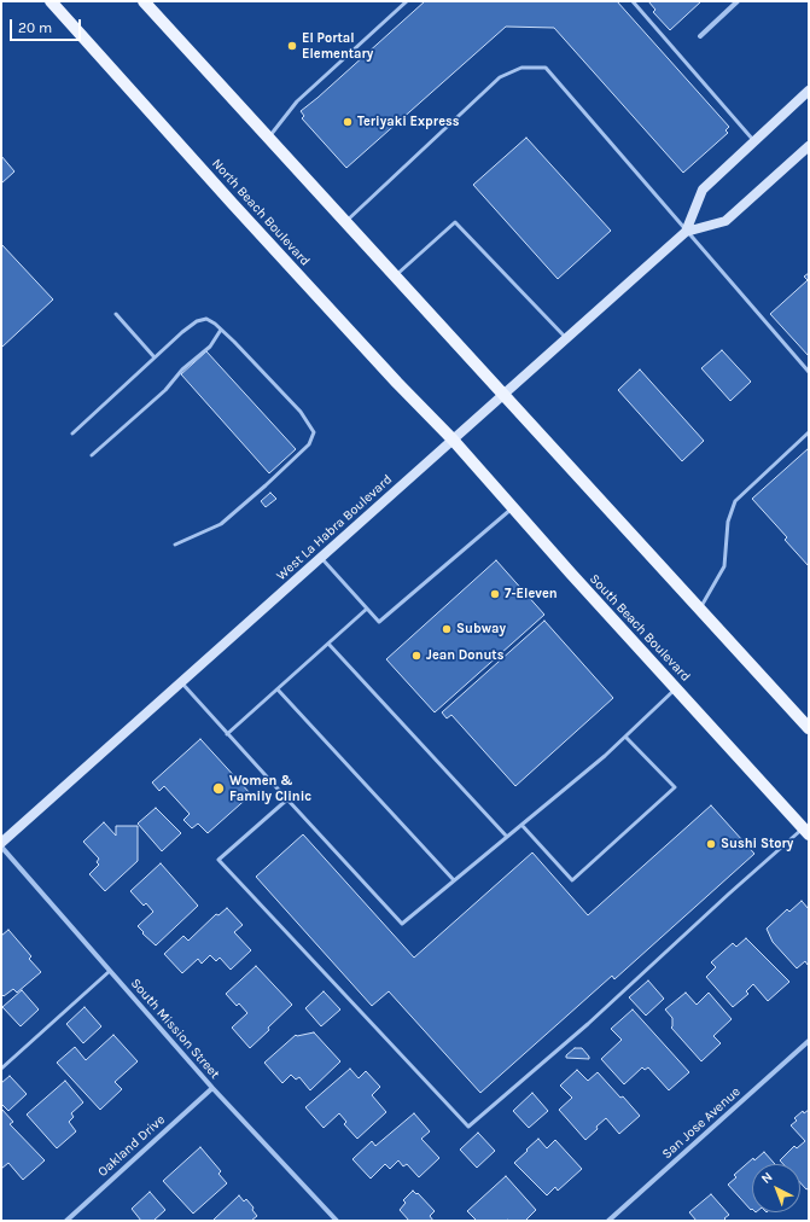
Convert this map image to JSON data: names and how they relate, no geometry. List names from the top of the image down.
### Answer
{
  "streets": {
    "main road": ["North Beach Boulevard", "West La Habra Boulevard", "South Beach Boulevard"],
    "street": ["South Mission Street", "San Jose Avenue", "Oakland Drive"]
  },
  "crossings": [
    ["North Beach Boulevard", "West La Habra Boulevard"],
    ["North Beach Boulevard", "South Beach Boulevard"],
    ["West La Habra Boulevard", "South Beach Boulevard"],
    ["West La Habra Boulevard", "South Mission Street"],
    ["South Mission Street", "Oakland Drive"]
  ],
  "places": [
    "El Portal Elementary",
    "Teriyaki Express",
    "7-Eleven",
    "Subway",
    "Jean Donuts",
    "Women & Family Clinic",
    "Sushi Story"
  ],
  "scale_bar": "20 m",
  "north": "top left"
}
